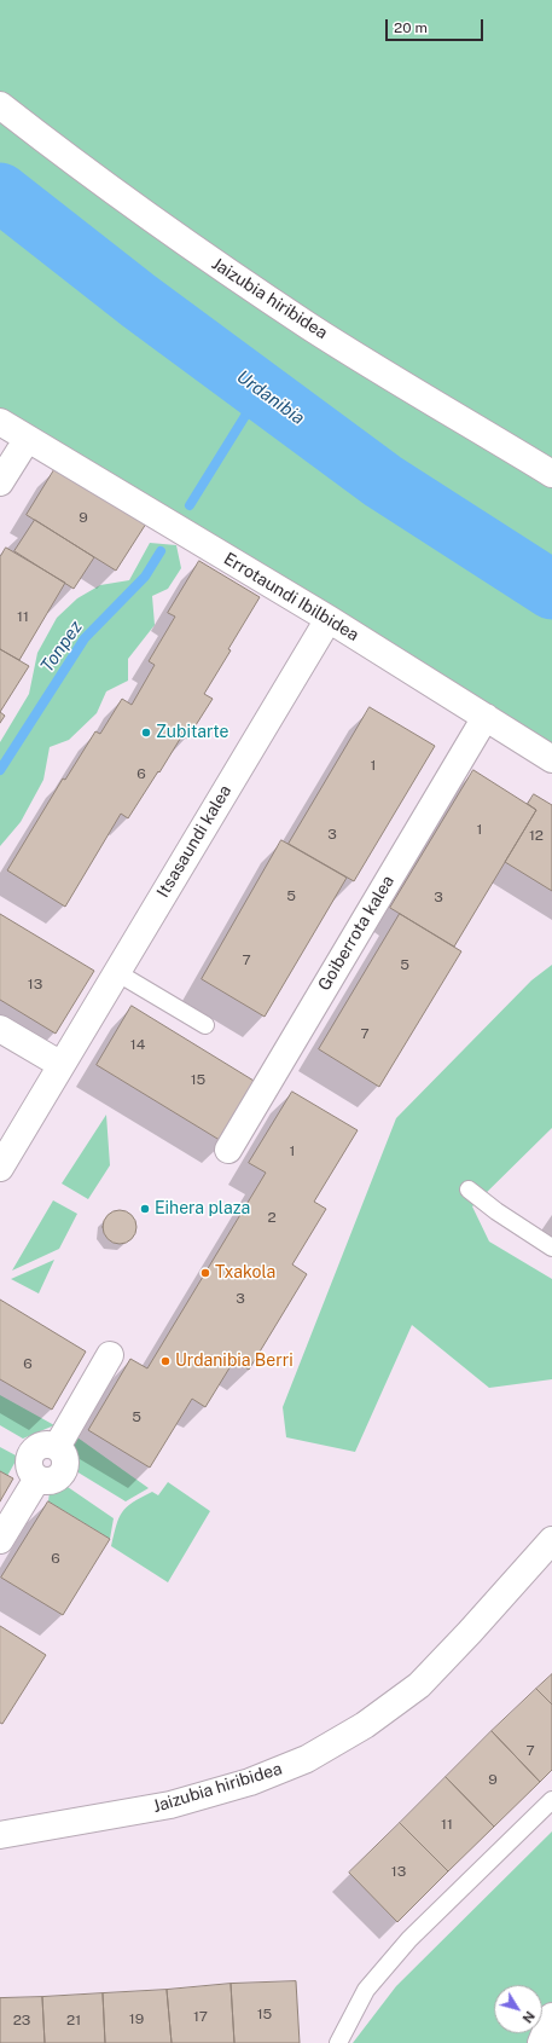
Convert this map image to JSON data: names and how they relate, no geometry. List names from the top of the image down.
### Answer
{
  "streets": {
    "street": [
      "Jaizubia hiribidea",
      "Errotaundi Ibilbidea",
      "Itsasaundi kalea",
      "Goiberrota kalea"
    ]
  },
  "crossings": [
    ["Errotaundi Ibilbidea", "Itsasaundi kalea"],
    ["Errotaundi Ibilbidea", "Goiberrota kalea"]
  ],
  "water": ["Urdanibia", "Tonpez"],
  "places": [
    "Zubitarte",
    "Eihera plaza",
    "Txakola",
    "Urdanibia Berri"
  ],
  "house_numbers": [
    "9",
    "11",
    "1",
    "6",
    "1",
    "3",
    "12",
    "5",
    "3",
    "7",
    "5",
    "13",
    "7",
    "14",
    "15",
    "1",
    "2",
    "3",
    "6",
    "5",
    "6",
    "7",
    "9",
    "11",
    "13",
    "15",
    "17",
    "19",
    "23",
    "21"
  ],
  "scale_bar": "20 m",
  "north": "bottom right"
}
